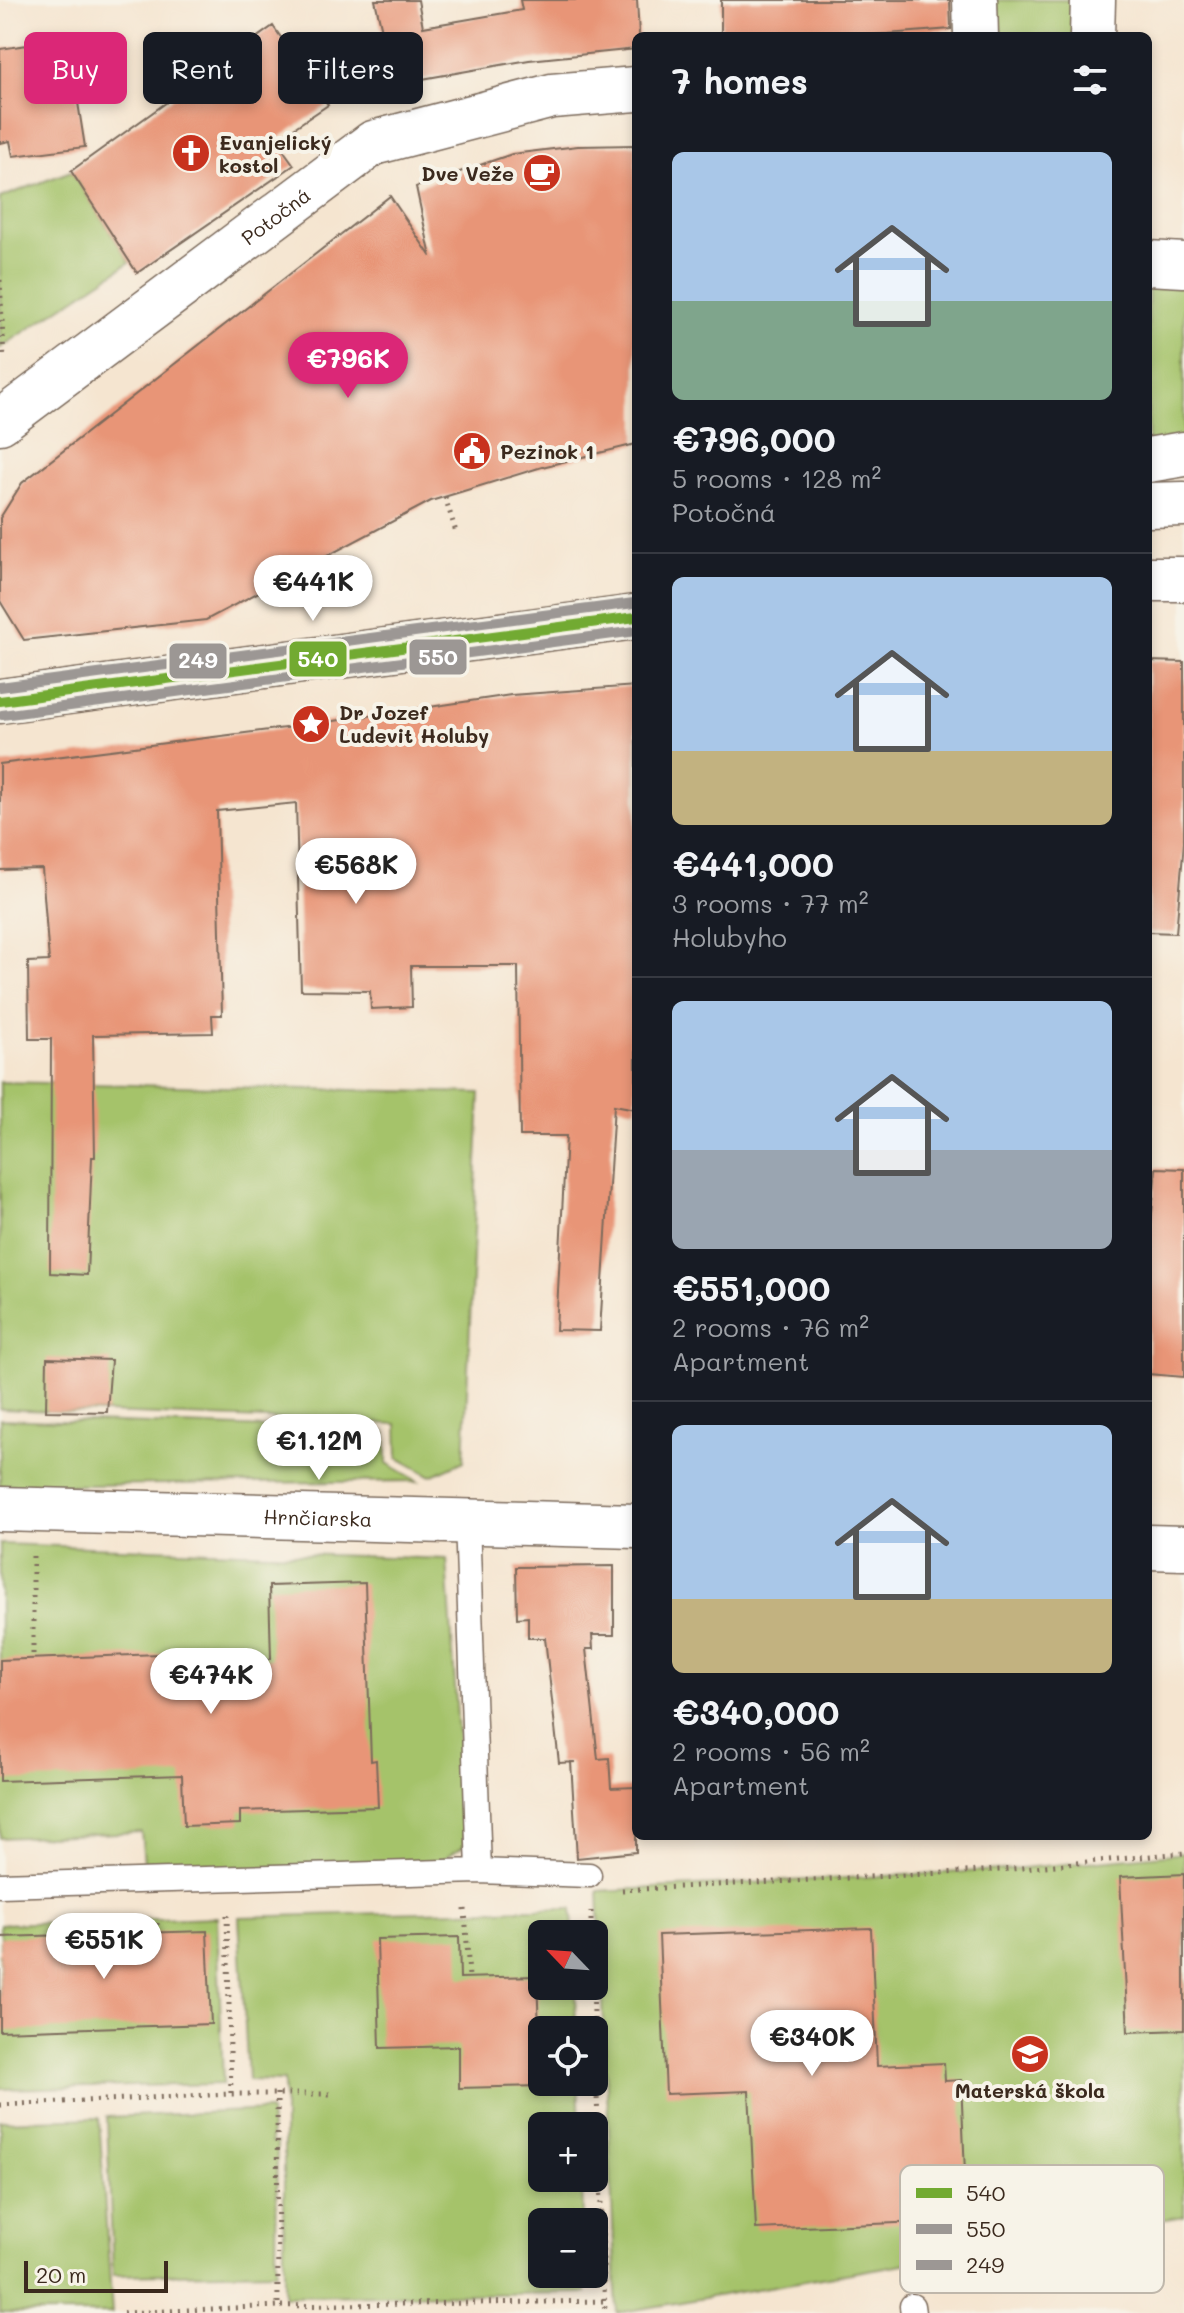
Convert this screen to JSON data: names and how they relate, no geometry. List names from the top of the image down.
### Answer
{
  "streets": {
    "street": ["Potočná", "Hrnčiarska"]
  },
  "places": {
    "church": ["Evanjelický kostol"],
    "cafe": ["Dve Veže"],
    "public building": ["Pezinok 1"],
    "place": ["Dr Jozef Ludevit Holuby"],
    "school or university": ["Materská škola"]
  },
  "lines": ["transit line 249", "transit line 540", "transit line 550"],
  "legend": ["540", "550", "249"],
  "scale_bar": "20 m",
  "north": "top left",
  "page": {
    "chip": ["Buy", "Rent", "Filters"],
    "heading": "7 homes",
    "list": [
      {
        "name": "€796,000",
        "note": "5 rooms · 128 m² · Potočná"
      },
      {
        "name": "€441,000",
        "note": "3 rooms · 77 m² · Holubyho"
      },
      {
        "name": "€551,000",
        "note": "2 rooms · 76 m² · Apartment"
      },
      {
        "name": "€340,000",
        "note": "2 rooms · 56 m² · Apartment"
      }
    ],
    "price": [
      "€796K",
      "€441K",
      "€568K",
      "€1.12M",
      "€474K",
      "€551K",
      "€340K"
    ],
    "map_buttons": ["+", "−"],
    "scale": "20 m"
  }
}
